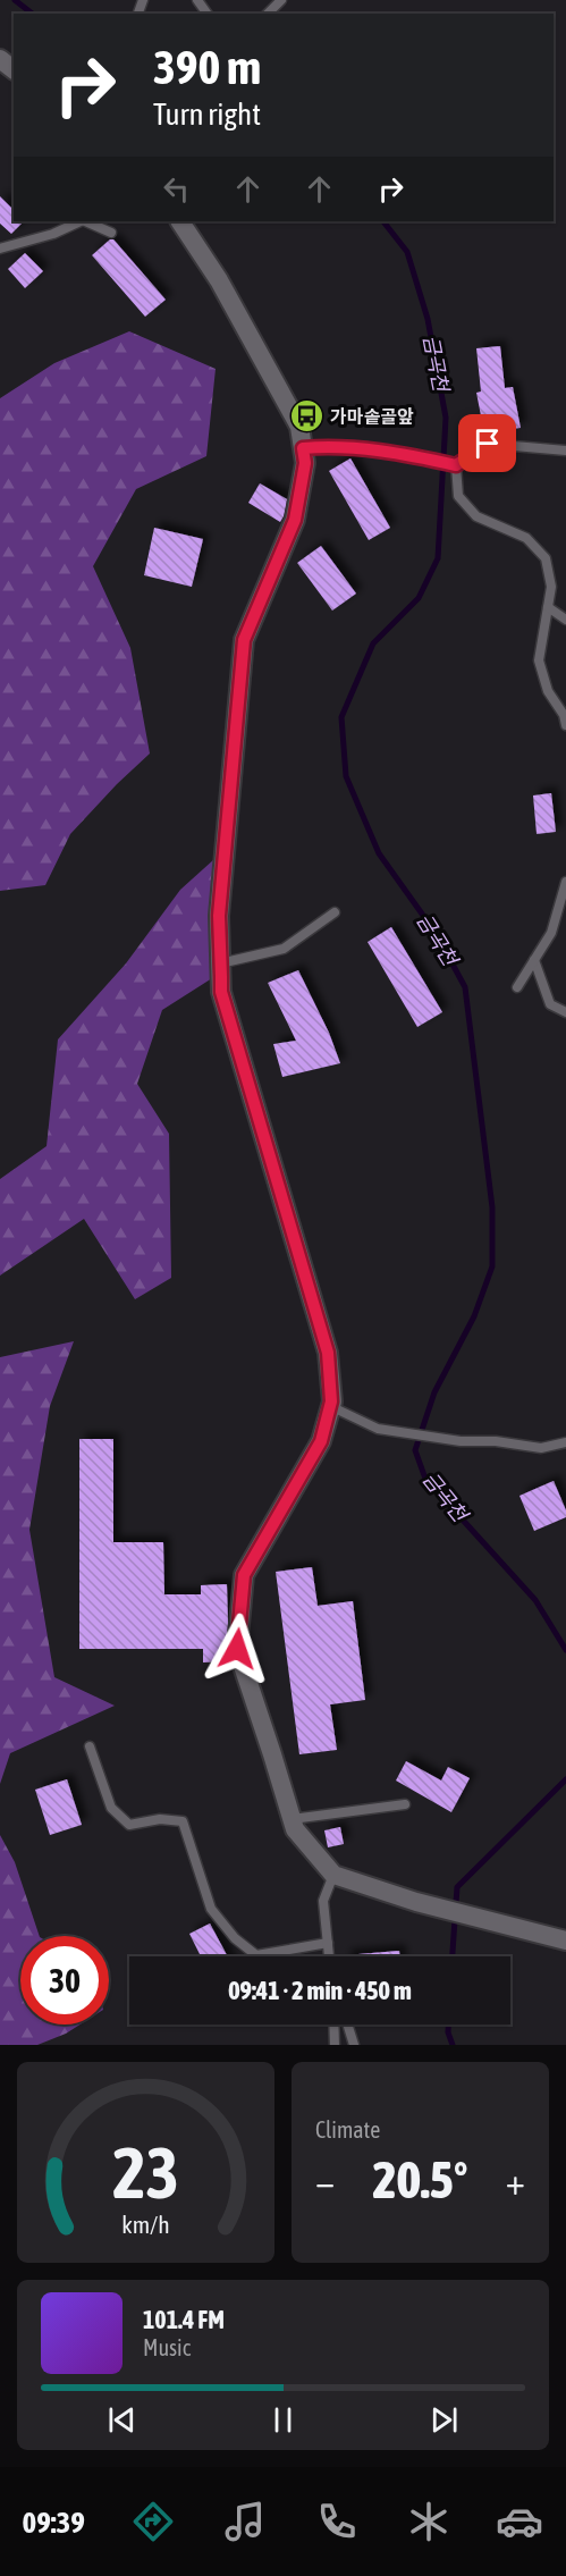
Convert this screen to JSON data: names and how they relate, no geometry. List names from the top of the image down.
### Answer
{
  "water": ["금곡천"],
  "places": {
    "bus stop": ["가마솥골앞"]
  },
  "page": {
    "turn": ["390 m", "Turn right"],
    "limit": "30",
    "trip": "09:41 · 2 min · 450 m",
    "tile": "Climate",
    "heat": ["−", "20.5°", "+"],
    "song": ["101.4 FM", "Music"],
    "tabs": "09:39",
    "gauge": ["23", "km/h"]
  }
}
